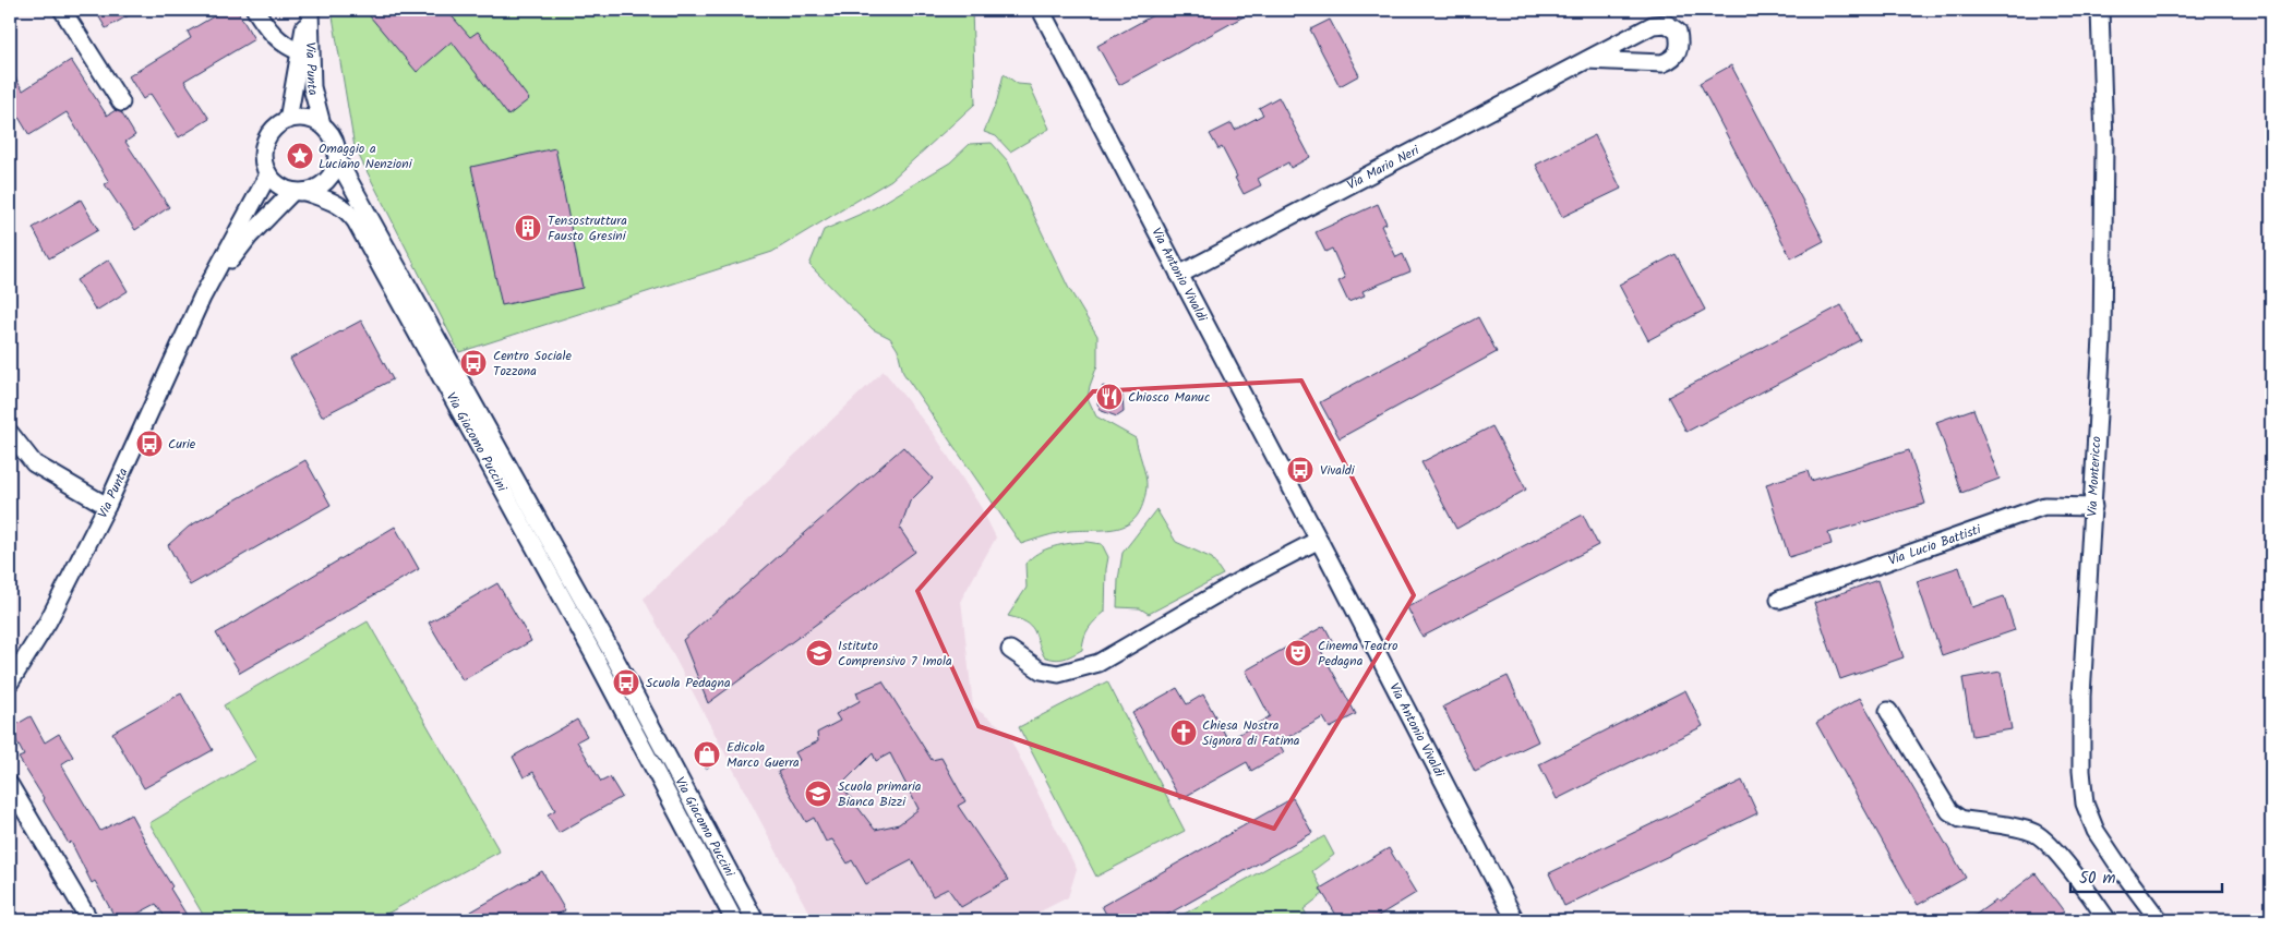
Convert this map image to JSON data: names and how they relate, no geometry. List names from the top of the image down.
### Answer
{
  "streets": {
    "street": [
      "Via Punta",
      "Via Mario Neri",
      "Via Antonio Vivaldi",
      "Via Giacomo Puccini",
      "Via Montericco",
      "Via Lucio Battisti"
    ]
  },
  "crossings": [
    ["Via Punta", "Via Giacomo Puccini"],
    ["Via Mario Neri", "Via Antonio Vivaldi"],
    ["Via Montericco", "Via Lucio Battisti"]
  ],
  "places": {
    "place": ["Omaggio a Luciano Nenzioni"],
    "building": ["Tensostruttura Fausto Gresini"],
    "bus stop": [
      "Centro Sociale Tozzona",
      "Curie",
      "Vivaldi",
      "Scuola Pedagna"
    ],
    "restaurant": ["Chiosco Manuc"],
    "school or university": ["Istituto Comprensivo 7 Imola", "Scuola primaria Bianca Bizzi"],
    "theatre": ["Cinema Teatro Pedagna"],
    "church": ["Chiesa Nostra Signora di Fatima"],
    "shop": ["Edicola Marco Guerra"]
  },
  "scale_bar": "50 m"
}
